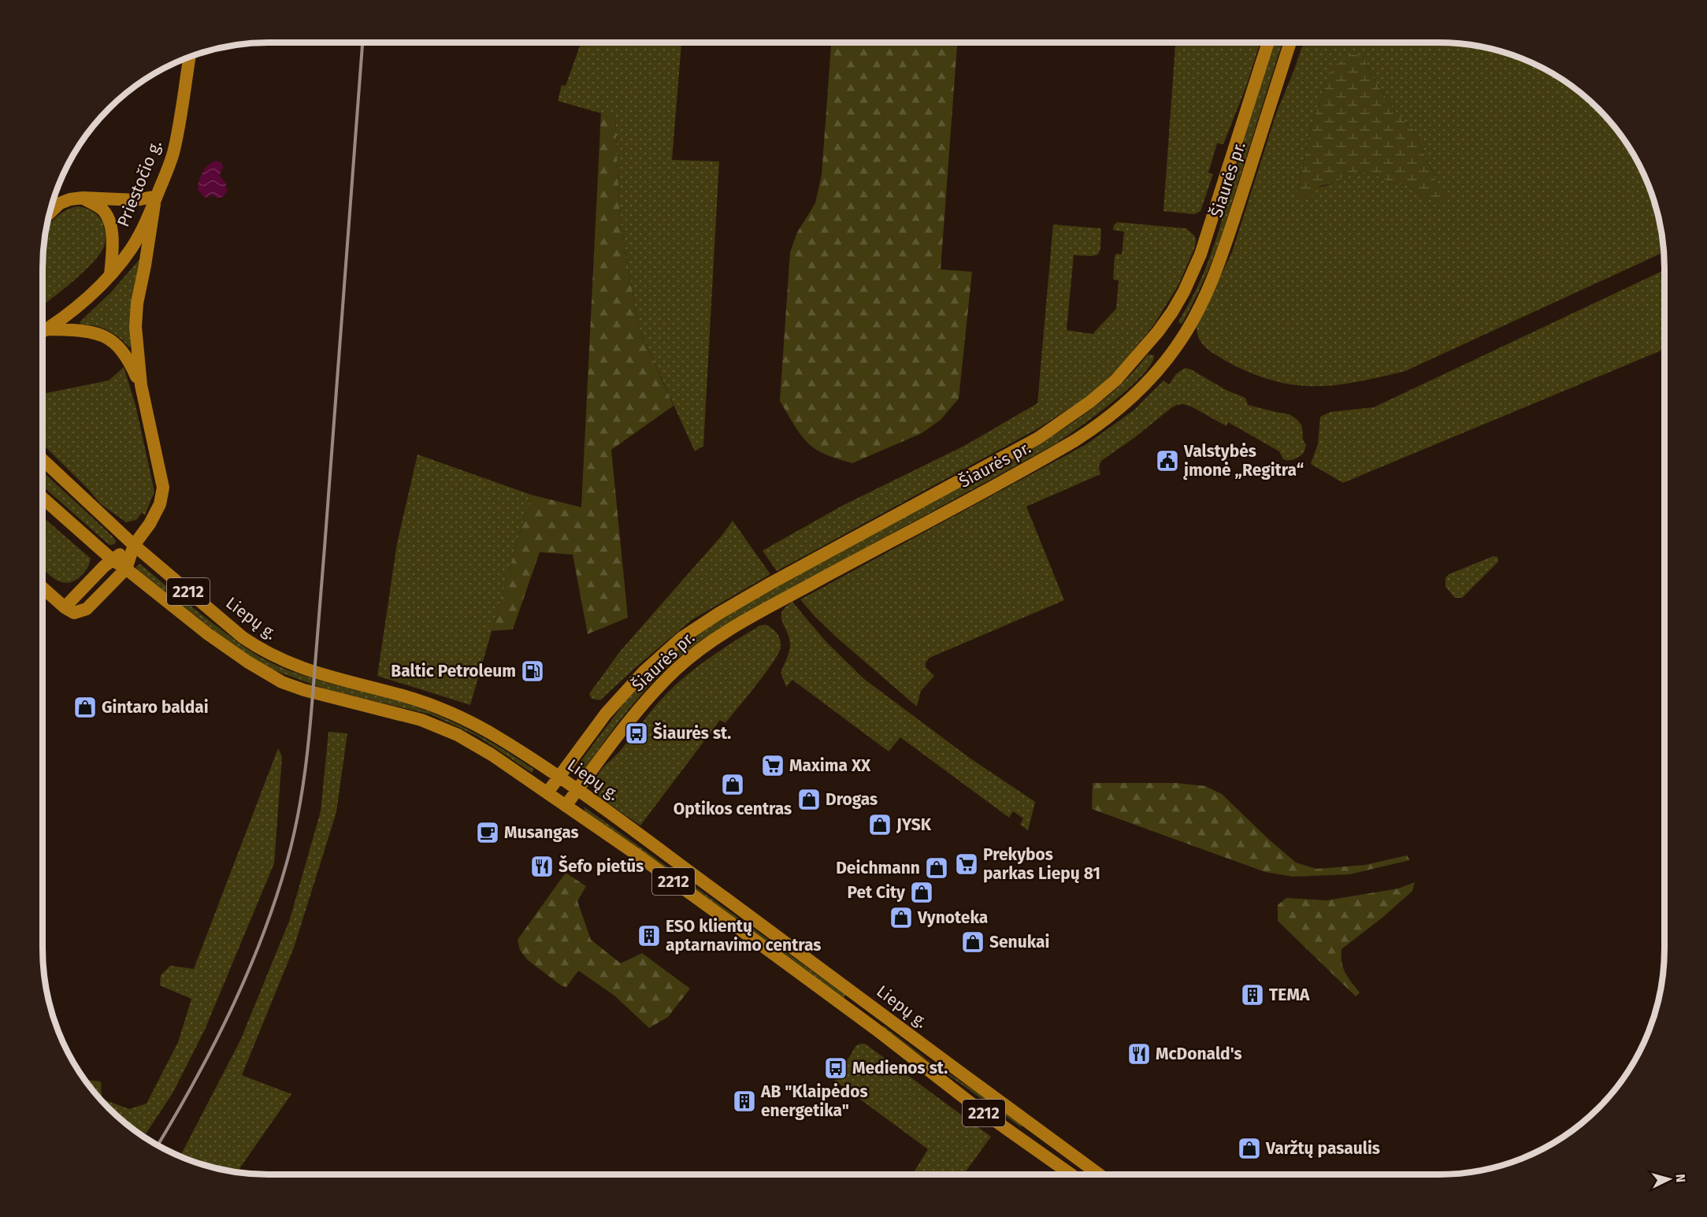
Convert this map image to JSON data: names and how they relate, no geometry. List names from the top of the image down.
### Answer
{
  "streets": {
    "main road": [
      "Šiaurės pr.",
      "Priestočio g.",
      "2212",
      "Liepų g."
    ]
  },
  "crossings": [
    ["Šiaurės pr.", "Liepų g."]
  ],
  "places": {
    "public building": ["Valstybės įmonė „Regitra“"],
    "fuel station": ["Baltic Petroleum"],
    "shop": [
      "Gintaro baldai",
      "Optikos centras",
      "Drogas",
      "JYSK",
      "Deichmann",
      "Pet City",
      "Vynoteka",
      "Senukai",
      "Varžtų pasaulis"
    ],
    "bus stop": ["Šiaurės st.", "Medienos st."],
    "supermarket": ["Maxima XX", "Prekybos parkas Liepų 81"],
    "cafe": ["Musangas"],
    "restaurant": ["Šefo pietūs", "McDonald's"],
    "building": ["ESO klientų aptarnavimo centras", "TEMA", "AB \"Klaipėdos energetika\""]
  },
  "north": "right"
}
